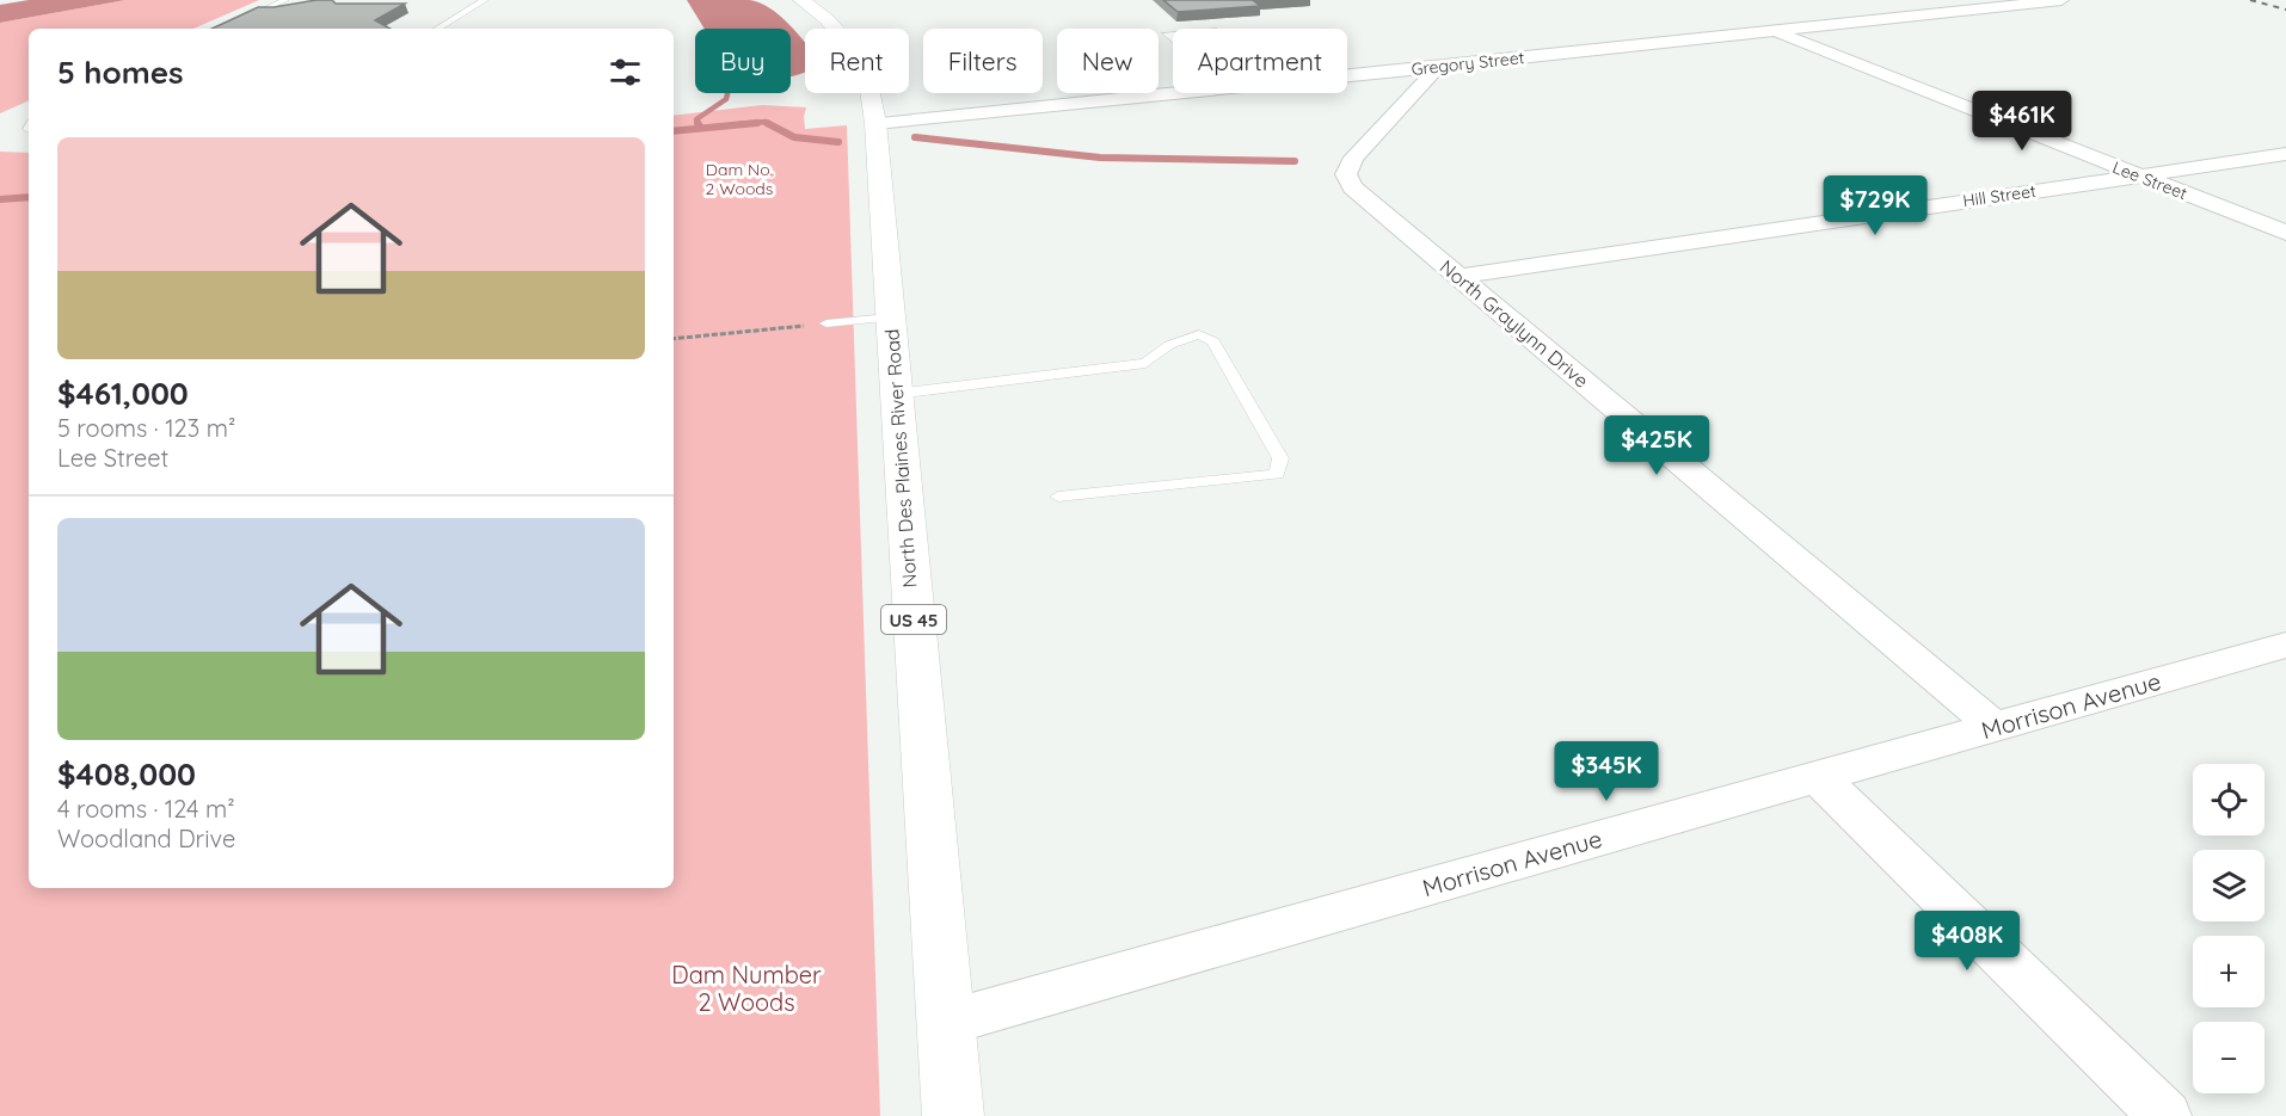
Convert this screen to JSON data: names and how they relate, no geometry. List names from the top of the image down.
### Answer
{
  "streets": {
    "main road": ["North Des Plaines River Road", "US 45"],
    "street": [
      "Gregory Street",
      "Lee Street",
      "Hill Street",
      "North Graylynn Drive",
      "Morrison Avenue"
    ]
  },
  "crossings": [
    ["Gregory Street", "Lee Street"],
    ["Gregory Street", "North Graylynn Drive"],
    ["Gregory Street", "North Des Plaines River Road"],
    ["Lee Street", "Hill Street"],
    ["Hill Street", "North Graylynn Drive"],
    ["North Graylynn Drive", "Morrison Avenue"],
    ["North Des Plaines River Road", "Morrison Avenue"]
  ],
  "parks": ["Dam No. 2 Woods", "Dam Number 2 Woods"],
  "page": {
    "chip": [
      "Buy",
      "Rent",
      "Filters",
      "New",
      "Apartment"
    ],
    "heading": "5 homes",
    "price": [
      "$461K",
      "$729K",
      "$425K",
      "$345K",
      "$408K"
    ],
    "list": [
      {
        "name": "$461,000",
        "note": "5 rooms · 123 m² · Lee Street"
      },
      {
        "name": "$408,000",
        "note": "4 rooms · 124 m² · Woodland Drive"
      }
    ],
    "map_buttons": ["+", "−"]
  }
}
